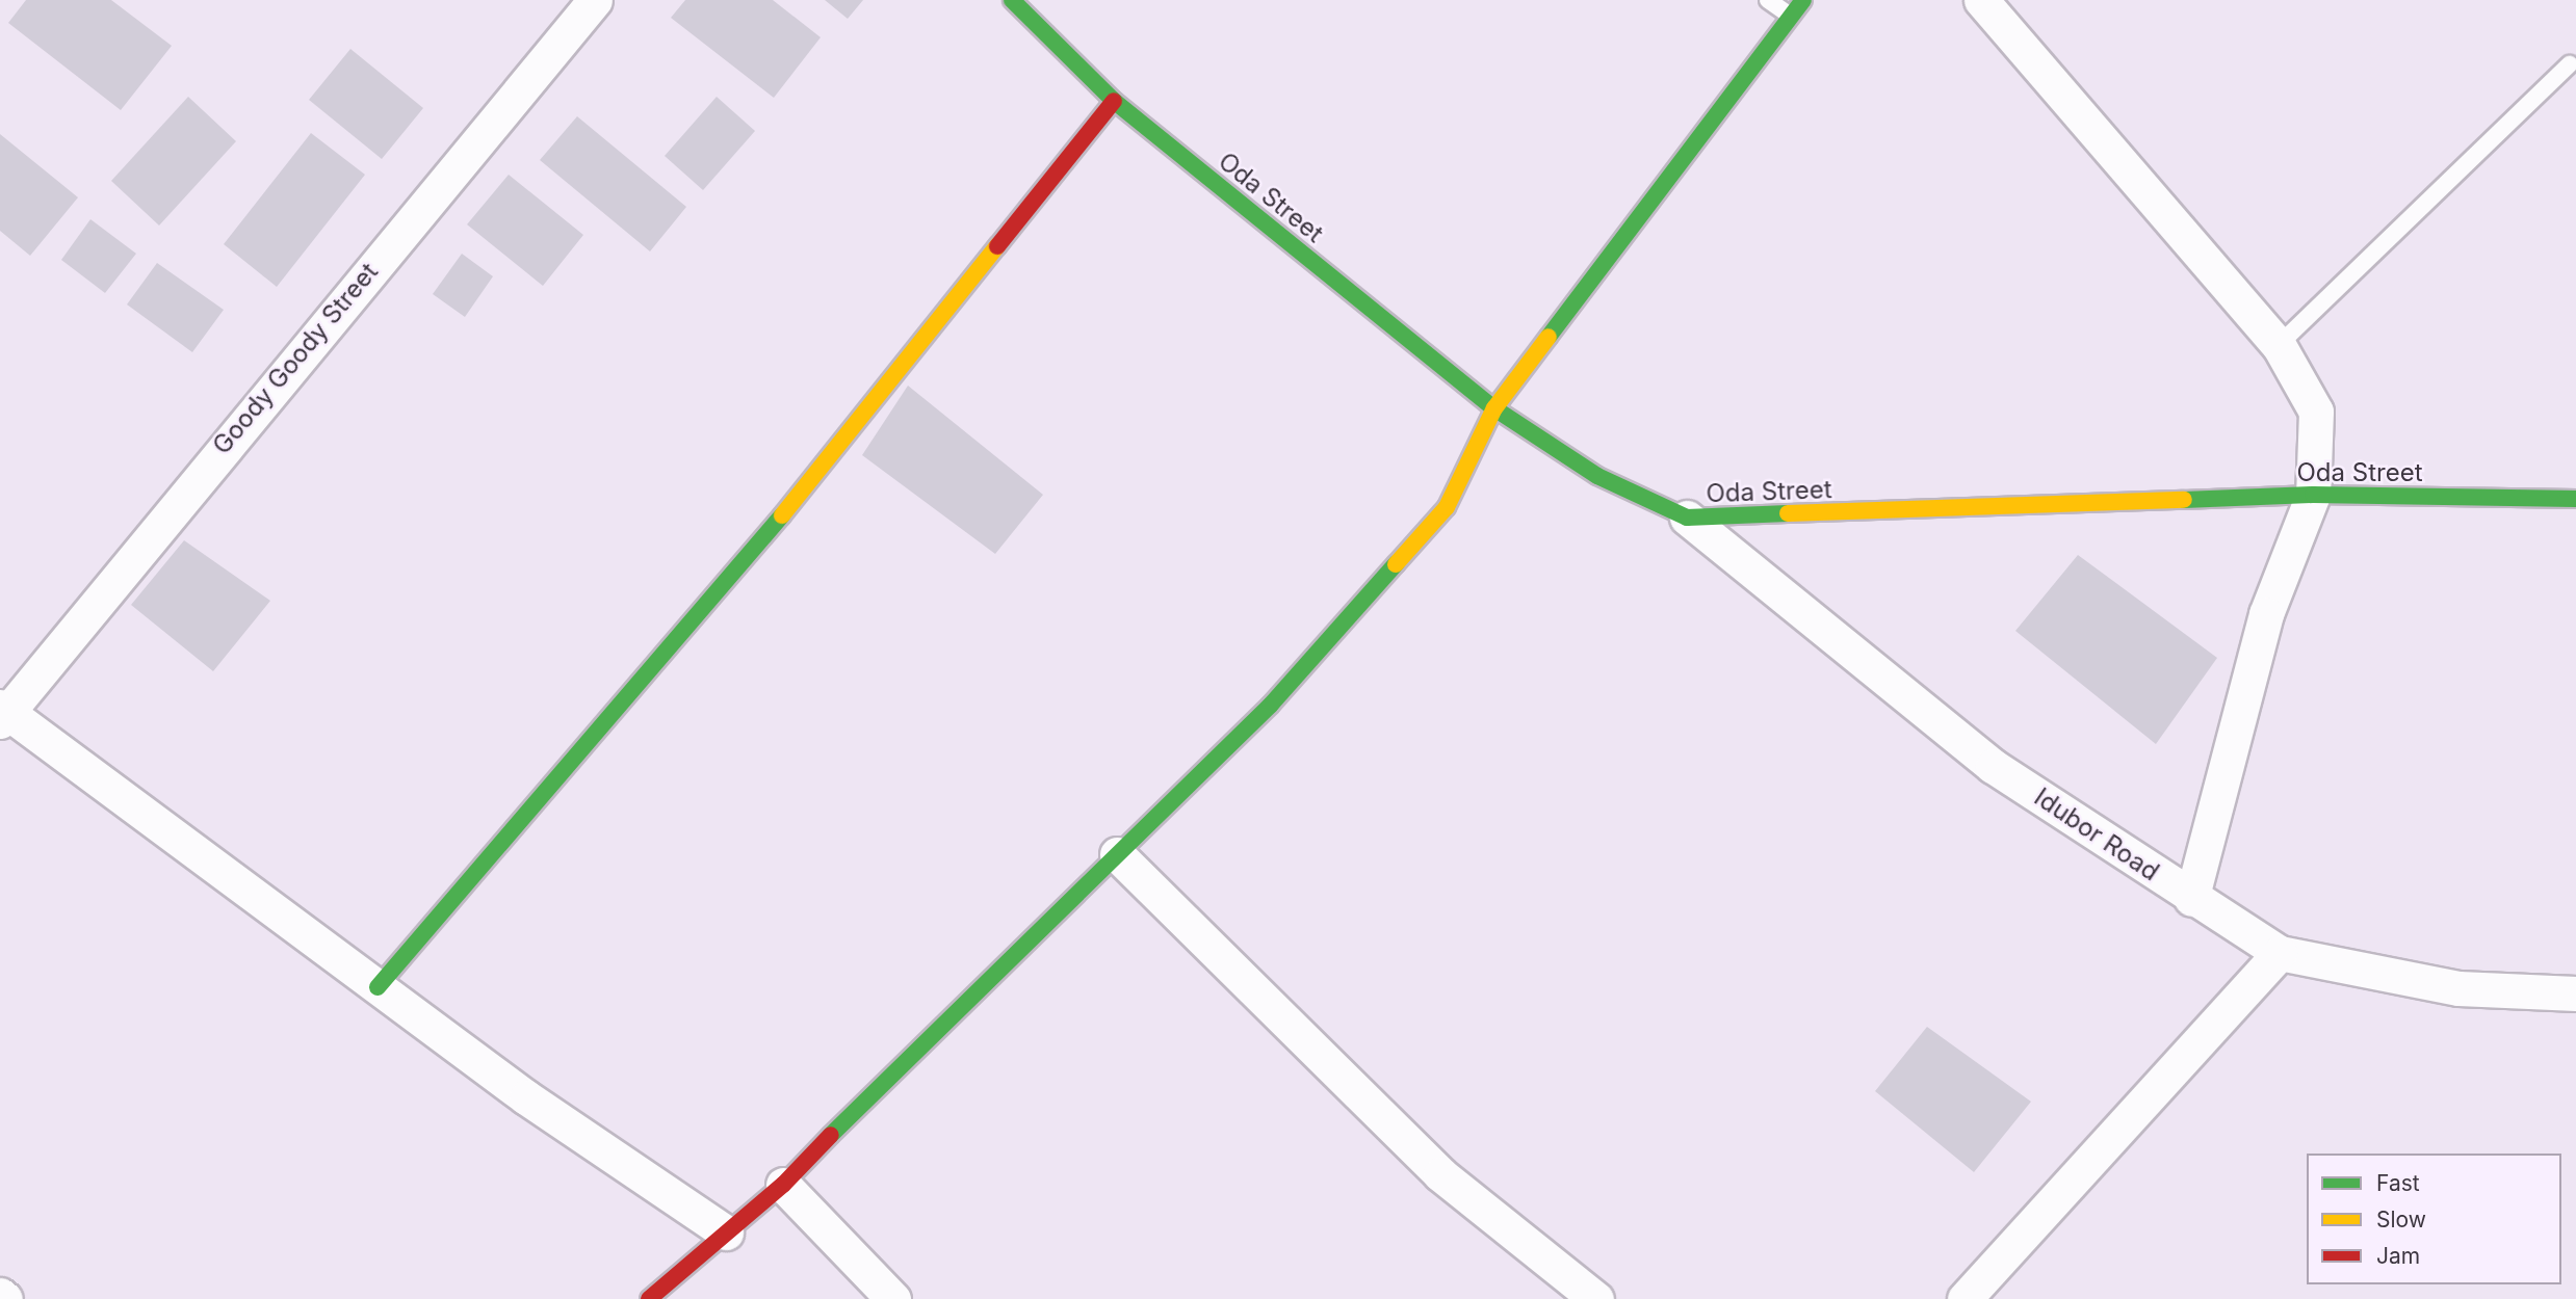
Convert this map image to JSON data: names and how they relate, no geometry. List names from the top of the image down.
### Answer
{
  "streets": {
    "street": ["Oda Street", "Goody Goody Street", "Idubor Road"]
  },
  "crossings": [
    ["Oda Street", "Idubor Road"]
  ],
  "legend": ["Fast", "Slow", "Jam"]
}
